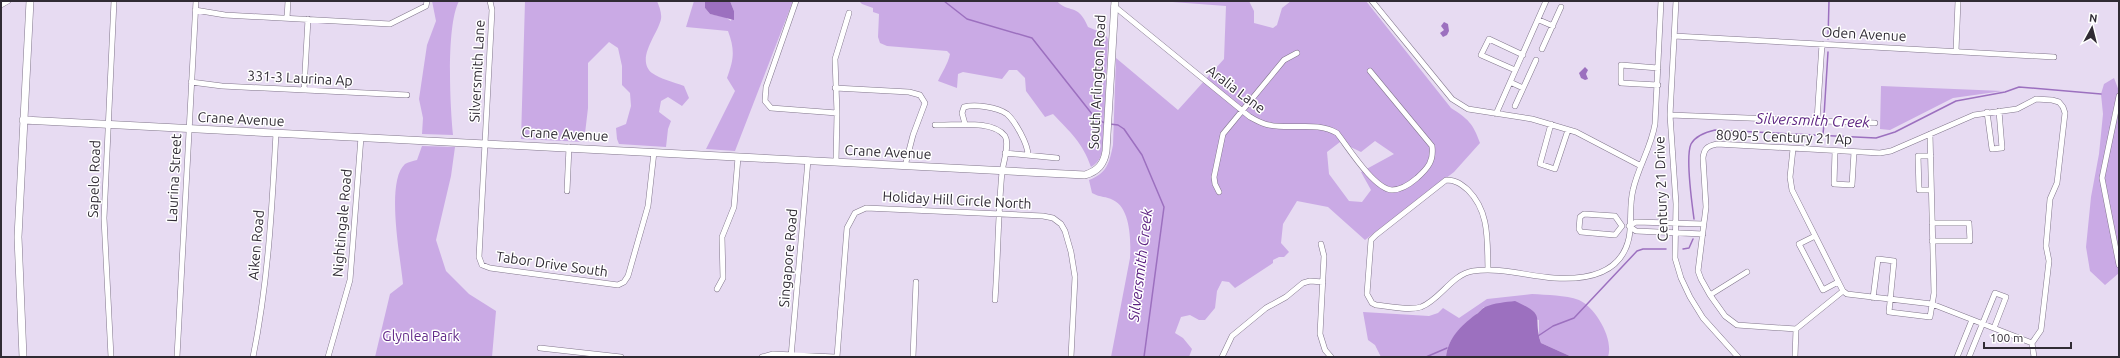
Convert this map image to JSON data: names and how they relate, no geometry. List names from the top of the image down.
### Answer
{
  "streets": {
    "street": [
      "Oden Avenue",
      "Silversmith Lane",
      "331-3 Laurina Ap",
      "South Arlington Road",
      "Aralia Lane",
      "Crane Avenue",
      "8090-5 Century 21 Ap",
      "Laurina Street",
      "Sapelo Road",
      "Century 21 Drive",
      "Holiday Hill Circle North",
      "Nightingale Road",
      "Aiken Road",
      "Singapore Road",
      "Tabor Drive South"
    ]
  },
  "crossings": [
    ["Oden Avenue", "Century 21 Drive"],
    ["Silversmith Lane", "Crane Avenue"],
    ["Silversmith Lane", "Tabor Drive South"],
    ["331-3 Laurina Ap", "Laurina Street"],
    ["South Arlington Road", "Aralia Lane"],
    ["South Arlington Road", "Crane Avenue"],
    ["Crane Avenue", "Laurina Street"],
    ["Crane Avenue", "Sapelo Road"],
    ["Crane Avenue", "Nightingale Road"],
    ["Crane Avenue", "Aiken Road"],
    ["Crane Avenue", "Singapore Road"],
    ["Crane Avenue", "Tabor Drive South"]
  ],
  "water": ["Silversmith Creek"],
  "parks": ["Glynlea Park"],
  "scale_bar": "100 m",
  "north": "top"
}
